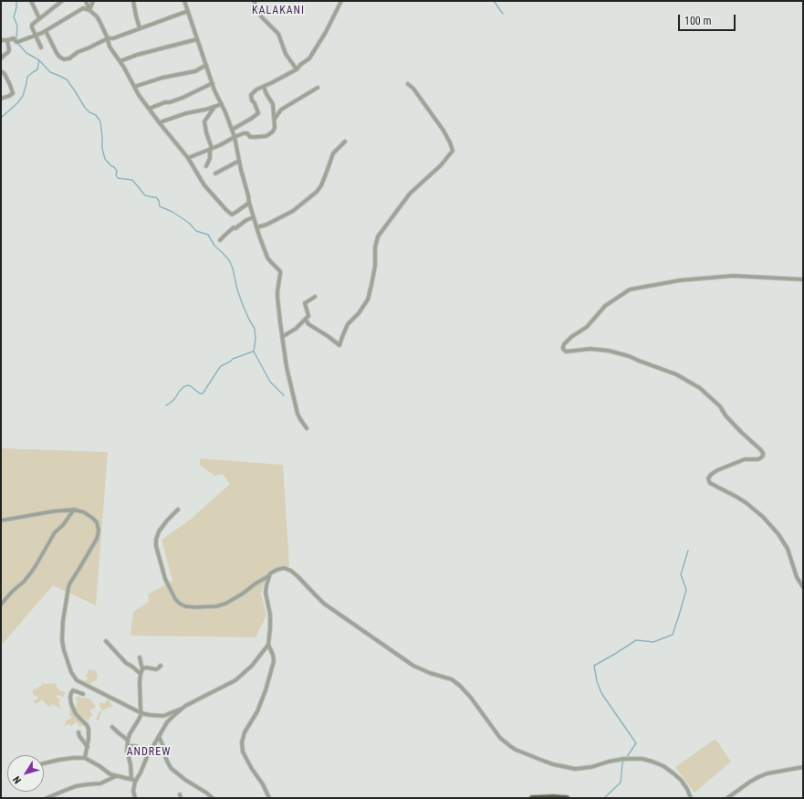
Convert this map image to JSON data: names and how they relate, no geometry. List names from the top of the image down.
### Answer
{
  "districts": ["KALAKANI", "ANDREW"],
  "scale_bar": "100 m",
  "north": "bottom left"
}
